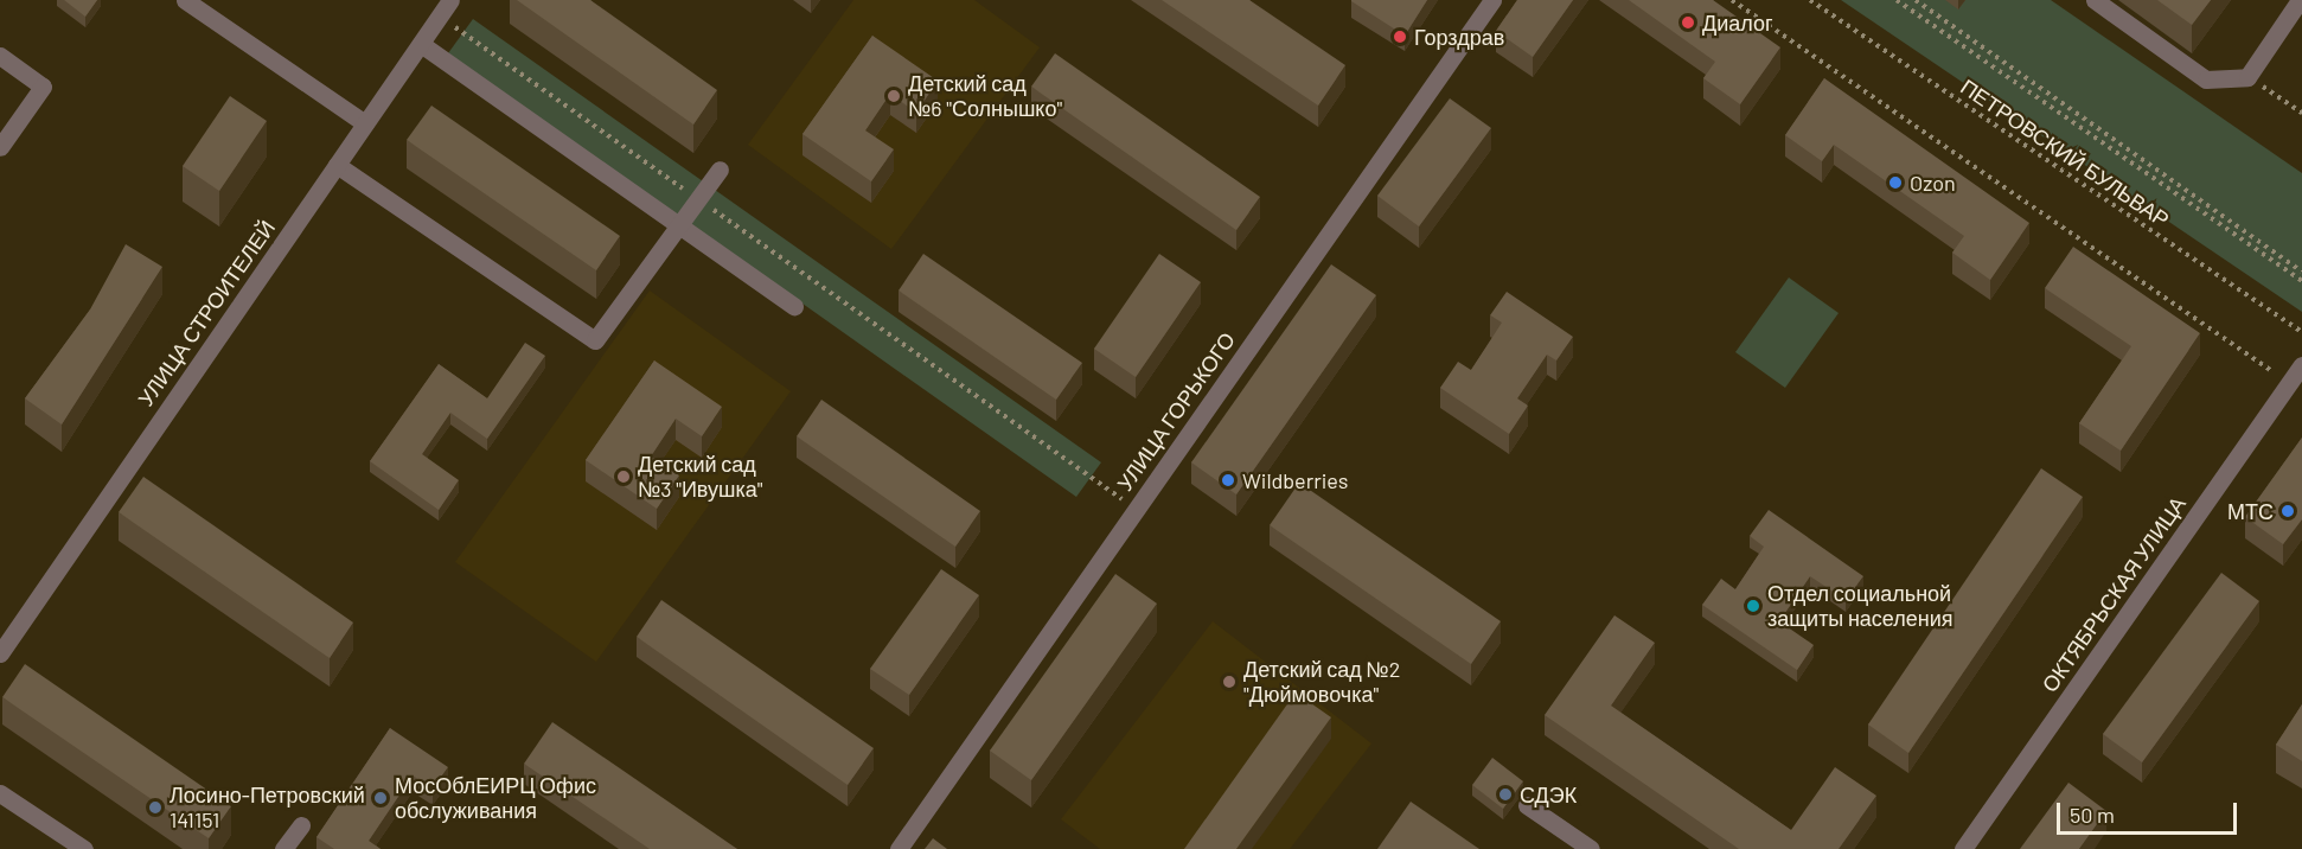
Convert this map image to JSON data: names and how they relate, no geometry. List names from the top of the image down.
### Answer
{
  "streets": {
    "street": ["УЛИЦА СТРОИТЕЛЕЙ", "УЛИЦА ГОРЬКОГО", "ОКТЯБРЬСКАЯ УЛИЦА"],
    "path": ["ПЕТРОВСКИЙ БУЛЬВАР"]
  },
  "places": [
    "Диалог",
    "Горздрав",
    "Детский сад №6 \"Солнышко\"",
    "Ozon",
    "Детский сад №3 \"Ивушка\"",
    "Wildberries",
    "МТС",
    "Отдел социальной защиты населения",
    "Детский сад №2 \"Дюймовочка\"",
    "СДЭК",
    "МосОблЕИРЦ Офис обслуживания",
    "Лосино-Петровский 141151"
  ],
  "scale_bar": "50 m"
}
